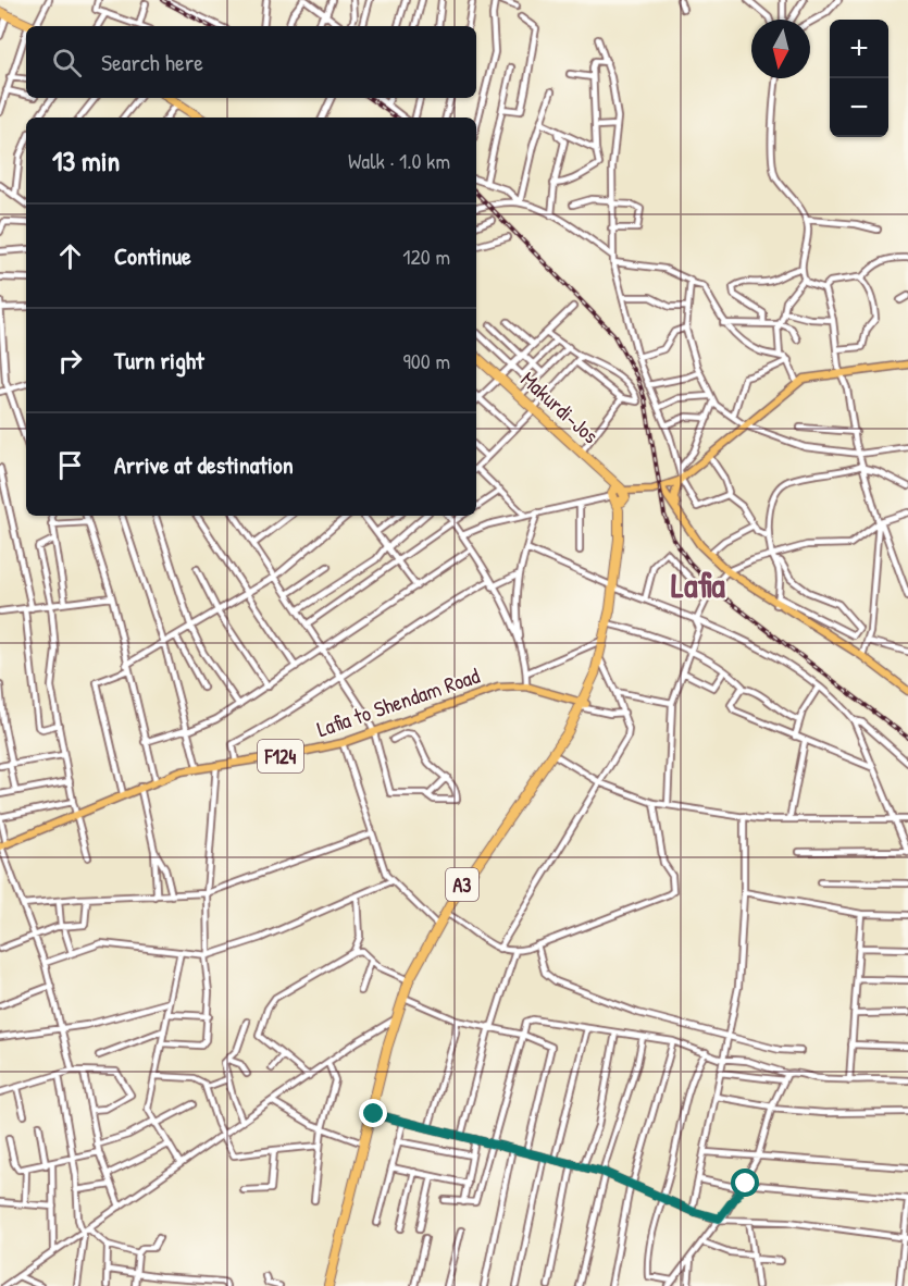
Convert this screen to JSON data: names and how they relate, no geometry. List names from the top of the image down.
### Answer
{
  "streets": {
    "highway": ["Makurdi-Jos", "A3"],
    "main road": ["Lafia to Shendam Road", "F124"]
  },
  "crossings": [
    ["Makurdi-Jos", "A3"],
    ["Lafia to Shendam Road", "A3"]
  ],
  "districts": ["Lafia"],
  "north": "bottom",
  "page": {
    "map_buttons": ["+", "−"],
    "search": "Search here",
    "heading": ["13 min", "Walk · 1.0 km"],
    "list": [
      ["Continue", "120 m"],
      ["Turn right", "900 m"],
      "Arrive at destination"
    ]
  }
}
